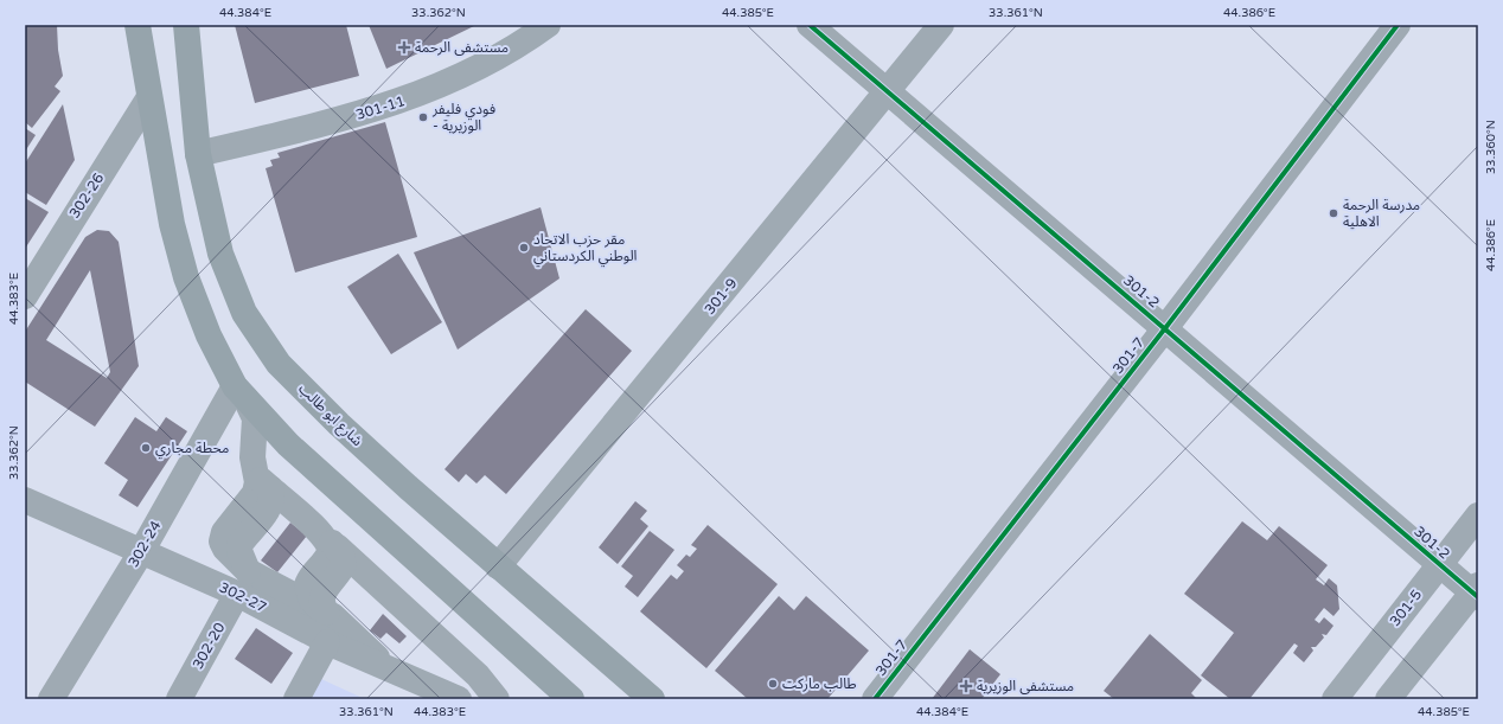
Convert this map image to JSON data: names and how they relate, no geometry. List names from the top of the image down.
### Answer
{
  "streets": {
    "main road": ["شارع ابو طالب"],
    "street": [
      "301-11",
      "302-26",
      "301-2",
      "301-9",
      "301-7",
      "302-24",
      "302-27",
      "301-5",
      "302-20"
    ]
  },
  "crossings": [
    ["301-11", "شارع ابو طالب"],
    ["301-2", "301-9"],
    ["301-2", "301-7"],
    ["301-2", "301-5"],
    ["301-9", "شارع ابو طالب"],
    ["302-24", "302-27"],
    ["302-27", "302-20"]
  ],
  "places": {
    "health": ["مستشفى الرحمة", "مستشفى الوزيرية"],
    "other": [
      "فودي فليفر - الوزيرية",
      "مدرسة الرحمة الاهلية",
      "مقر حزب الاتحاد الوطني الكردستاني",
      "محطة مجاري",
      "طالب ماركت"
    ]
  },
  "coordinates": [
    "44.384°E",
    "33.362°N",
    "44.385°E",
    "33.361°N",
    "44.386°E",
    "33.360°N",
    "44.383°E"
  ]
}
